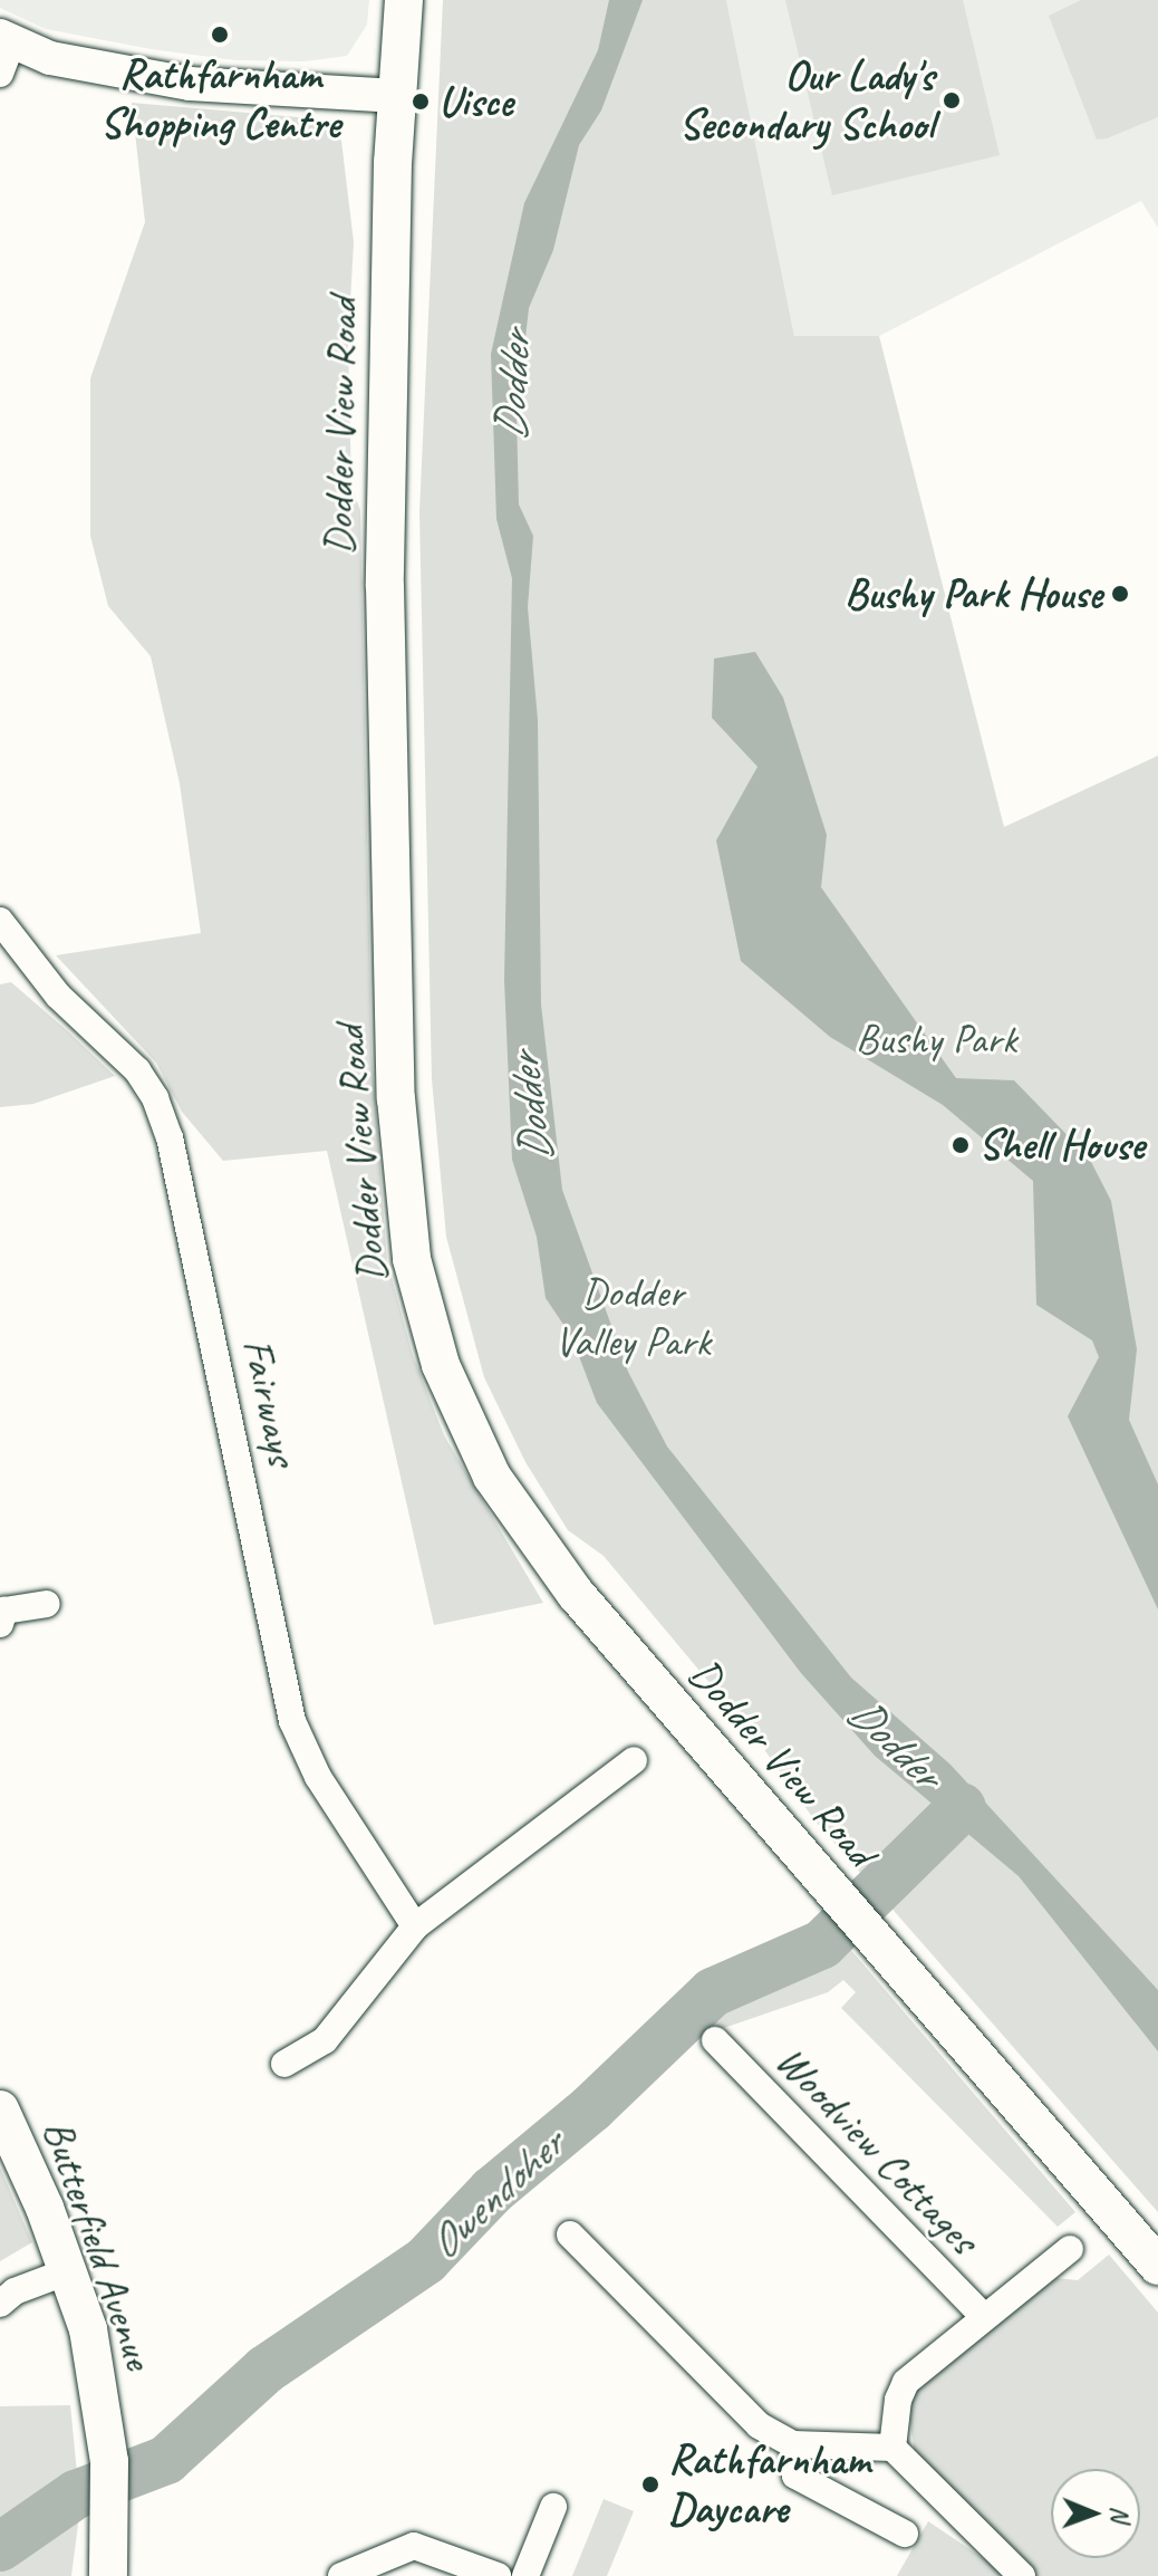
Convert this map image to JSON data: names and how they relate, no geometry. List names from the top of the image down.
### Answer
{
  "streets": {
    "main road": ["Dodder View Road", "Butterfield Avenue"],
    "street": ["Fairways", "Woodview Cottages"]
  },
  "water": ["Dodder", "Owendoher"],
  "parks": ["Bushy Park", "Dodder Valley Park"],
  "places": [
    "Rathfarnham Shopping Centre",
    "Our Lady's Secondary School",
    "Uisce",
    "Bushy Park House",
    "Shell House",
    "Rathfarnham Daycare"
  ],
  "north": "right"
}
